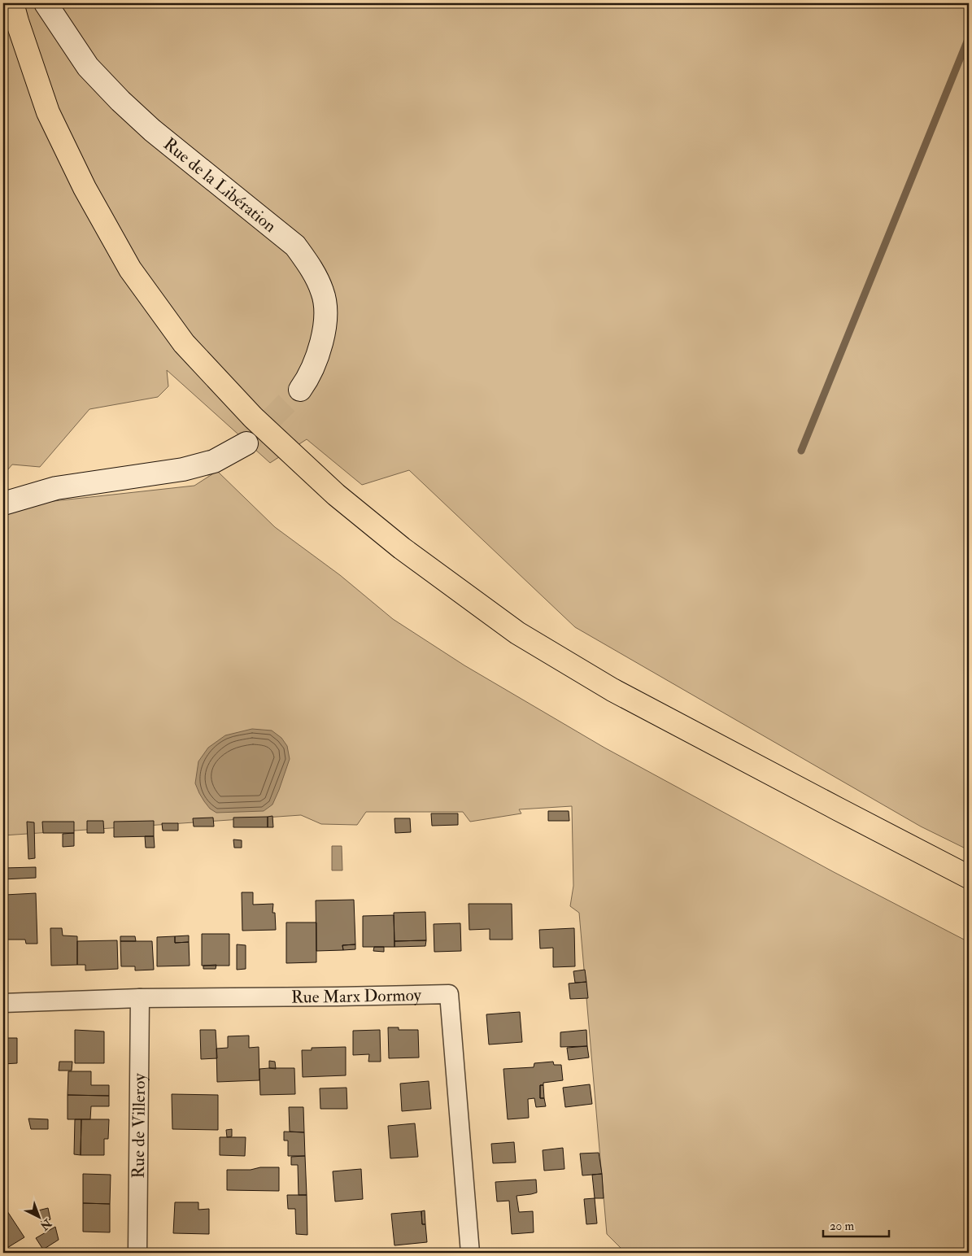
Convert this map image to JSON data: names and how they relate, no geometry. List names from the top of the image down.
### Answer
{
  "streets": {
    "main road": ["Rue de la Libération"],
    "street": ["Rue Marx Dormoy", "Rue de Villeroy"]
  },
  "crossings": [
    ["Rue Marx Dormoy", "Rue de Villeroy"]
  ],
  "scale_bar": "20 m",
  "north": "bottom right"
}
